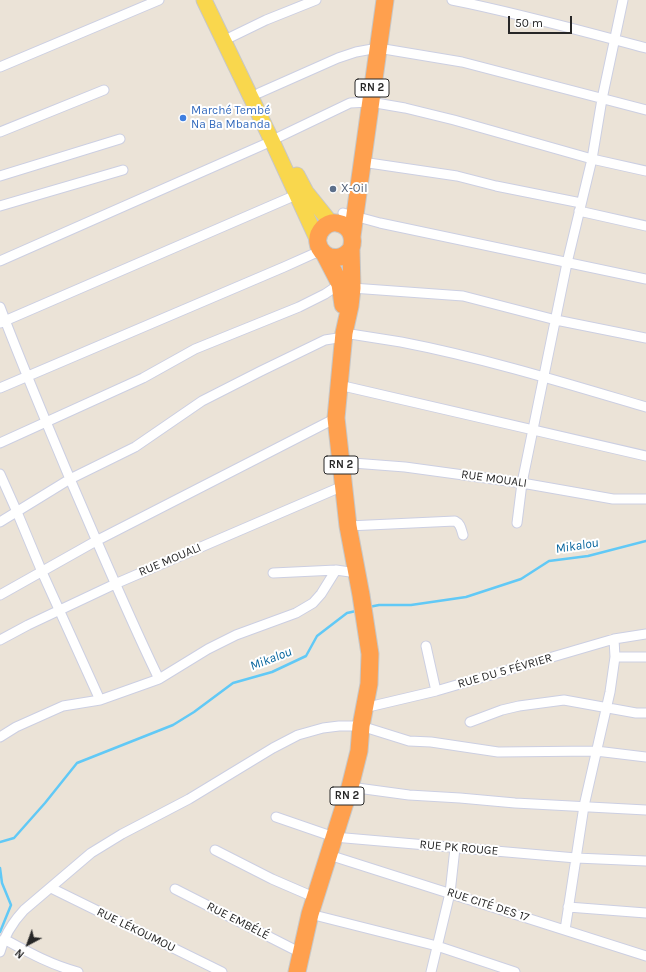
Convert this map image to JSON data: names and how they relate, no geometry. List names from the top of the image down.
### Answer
{
  "streets": {
    "highway": ["RN 2"],
    "street": [
      "RUE MOUALI",
      "RUE DU 5 FÉVRIER",
      "RUE PK ROUGE",
      "RUE CITÉ DES 17",
      "RUE EMBÉLÉ",
      "RUE LÉKOUMOU"
    ]
  },
  "crossings": [
    ["RN 2", "RUE MOUALI"],
    ["RN 2", "RUE DU 5 FÉVRIER"],
    ["RN 2", "RUE PK ROUGE"],
    ["RN 2", "RUE CITÉ DES 17"],
    ["RN 2", "RUE EMBÉLÉ"]
  ],
  "water": ["Mikalou"],
  "places": ["Marché Tembé Na Ba Mbanda", "X-Oil"],
  "scale_bar": "50 m",
  "north": "bottom left"
}
